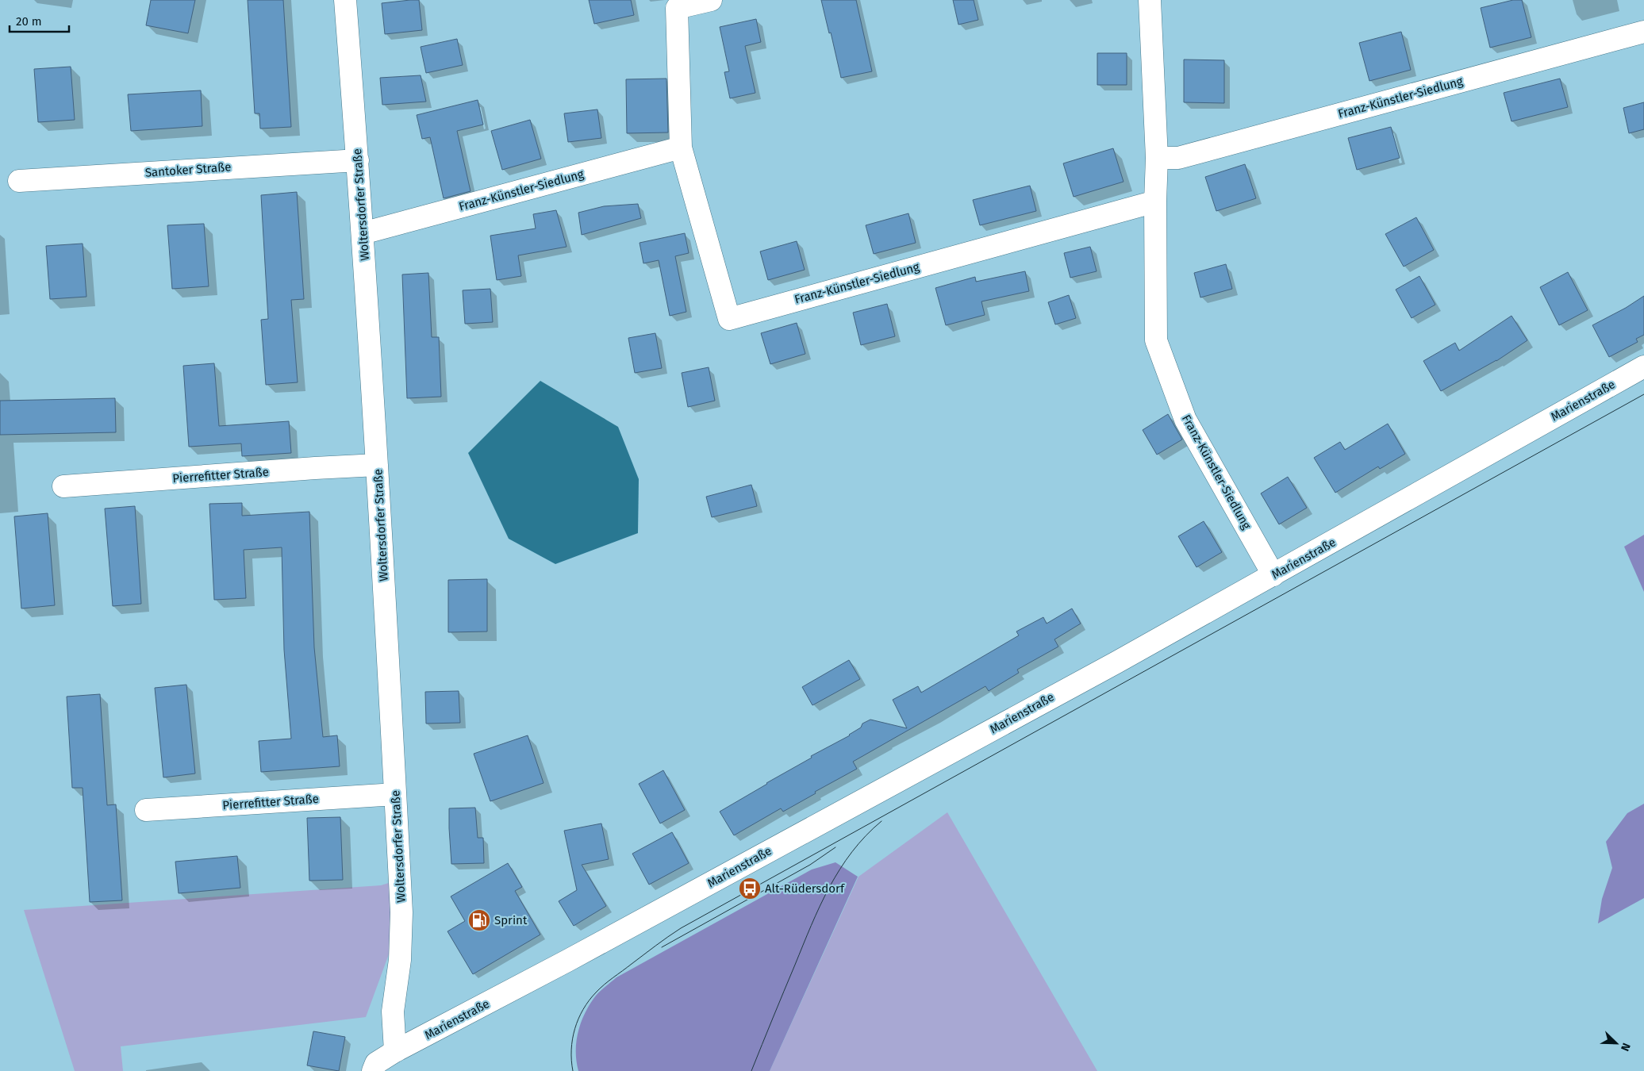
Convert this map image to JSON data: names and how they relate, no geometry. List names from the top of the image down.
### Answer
{
  "streets": {
    "street": [
      "Franz-Künstler-Siedlung",
      "Santoker Straße",
      "Woltersdorfer Straße",
      "Marienstraße",
      "Pierrefitter Straße"
    ]
  },
  "crossings": [
    ["Franz-Künstler-Siedlung", "Woltersdorfer Straße"],
    ["Franz-Künstler-Siedlung", "Marienstraße"],
    ["Santoker Straße", "Woltersdorfer Straße"],
    ["Woltersdorfer Straße", "Marienstraße"],
    ["Woltersdorfer Straße", "Pierrefitter Straße"]
  ],
  "places": {
    "bus stop": ["Alt-Rüdersdorf"],
    "fuel station": ["Sprint"]
  },
  "scale_bar": "20 m",
  "north": "bottom right"
}
